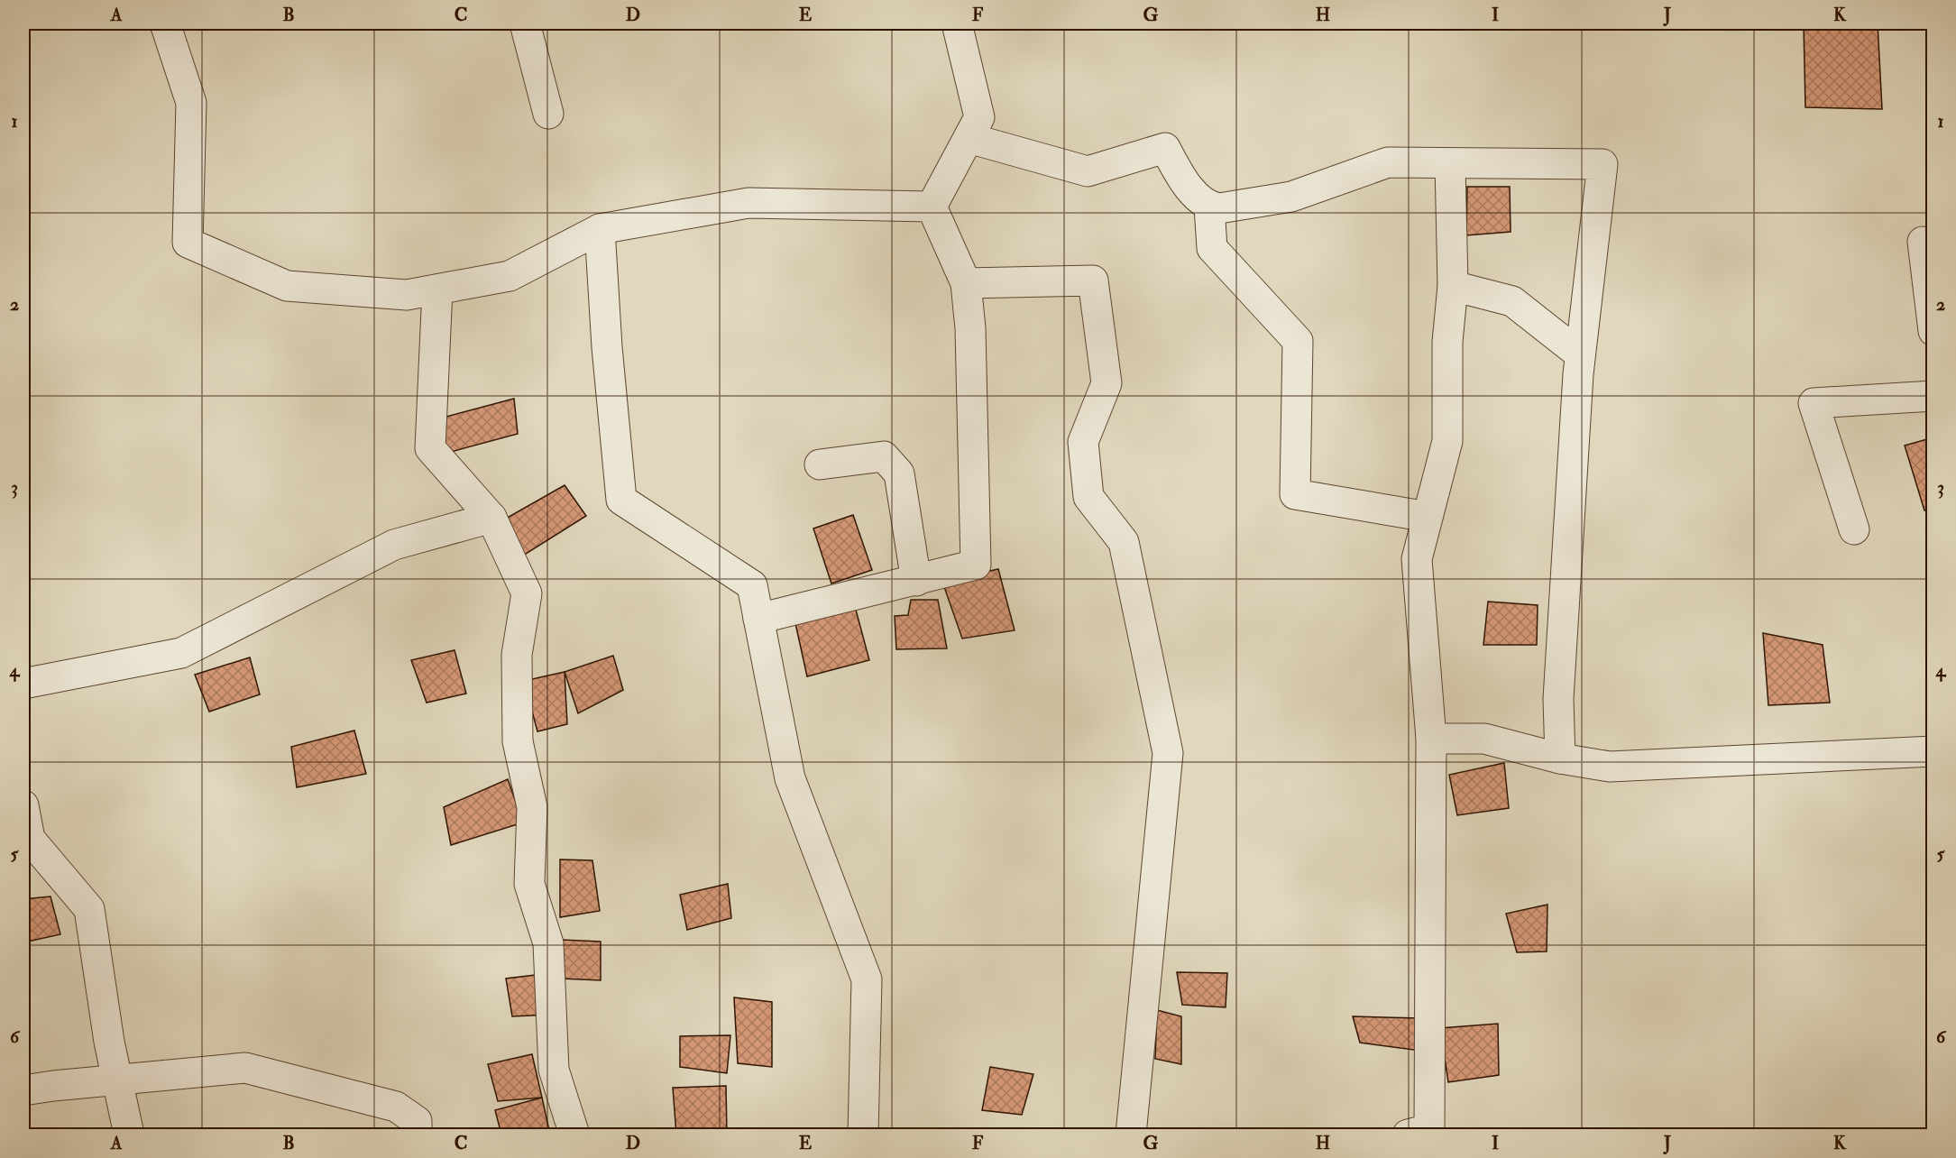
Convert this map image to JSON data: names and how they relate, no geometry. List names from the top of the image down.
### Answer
{
  "grid": {
    "columns": [
      "A",
      "B",
      "C",
      "D",
      "E",
      "F",
      "G",
      "H",
      "I",
      "J",
      "K"
    ],
    "rows": [
      "1",
      "2",
      "3",
      "4",
      "5",
      "6"
    ]
  }
}
